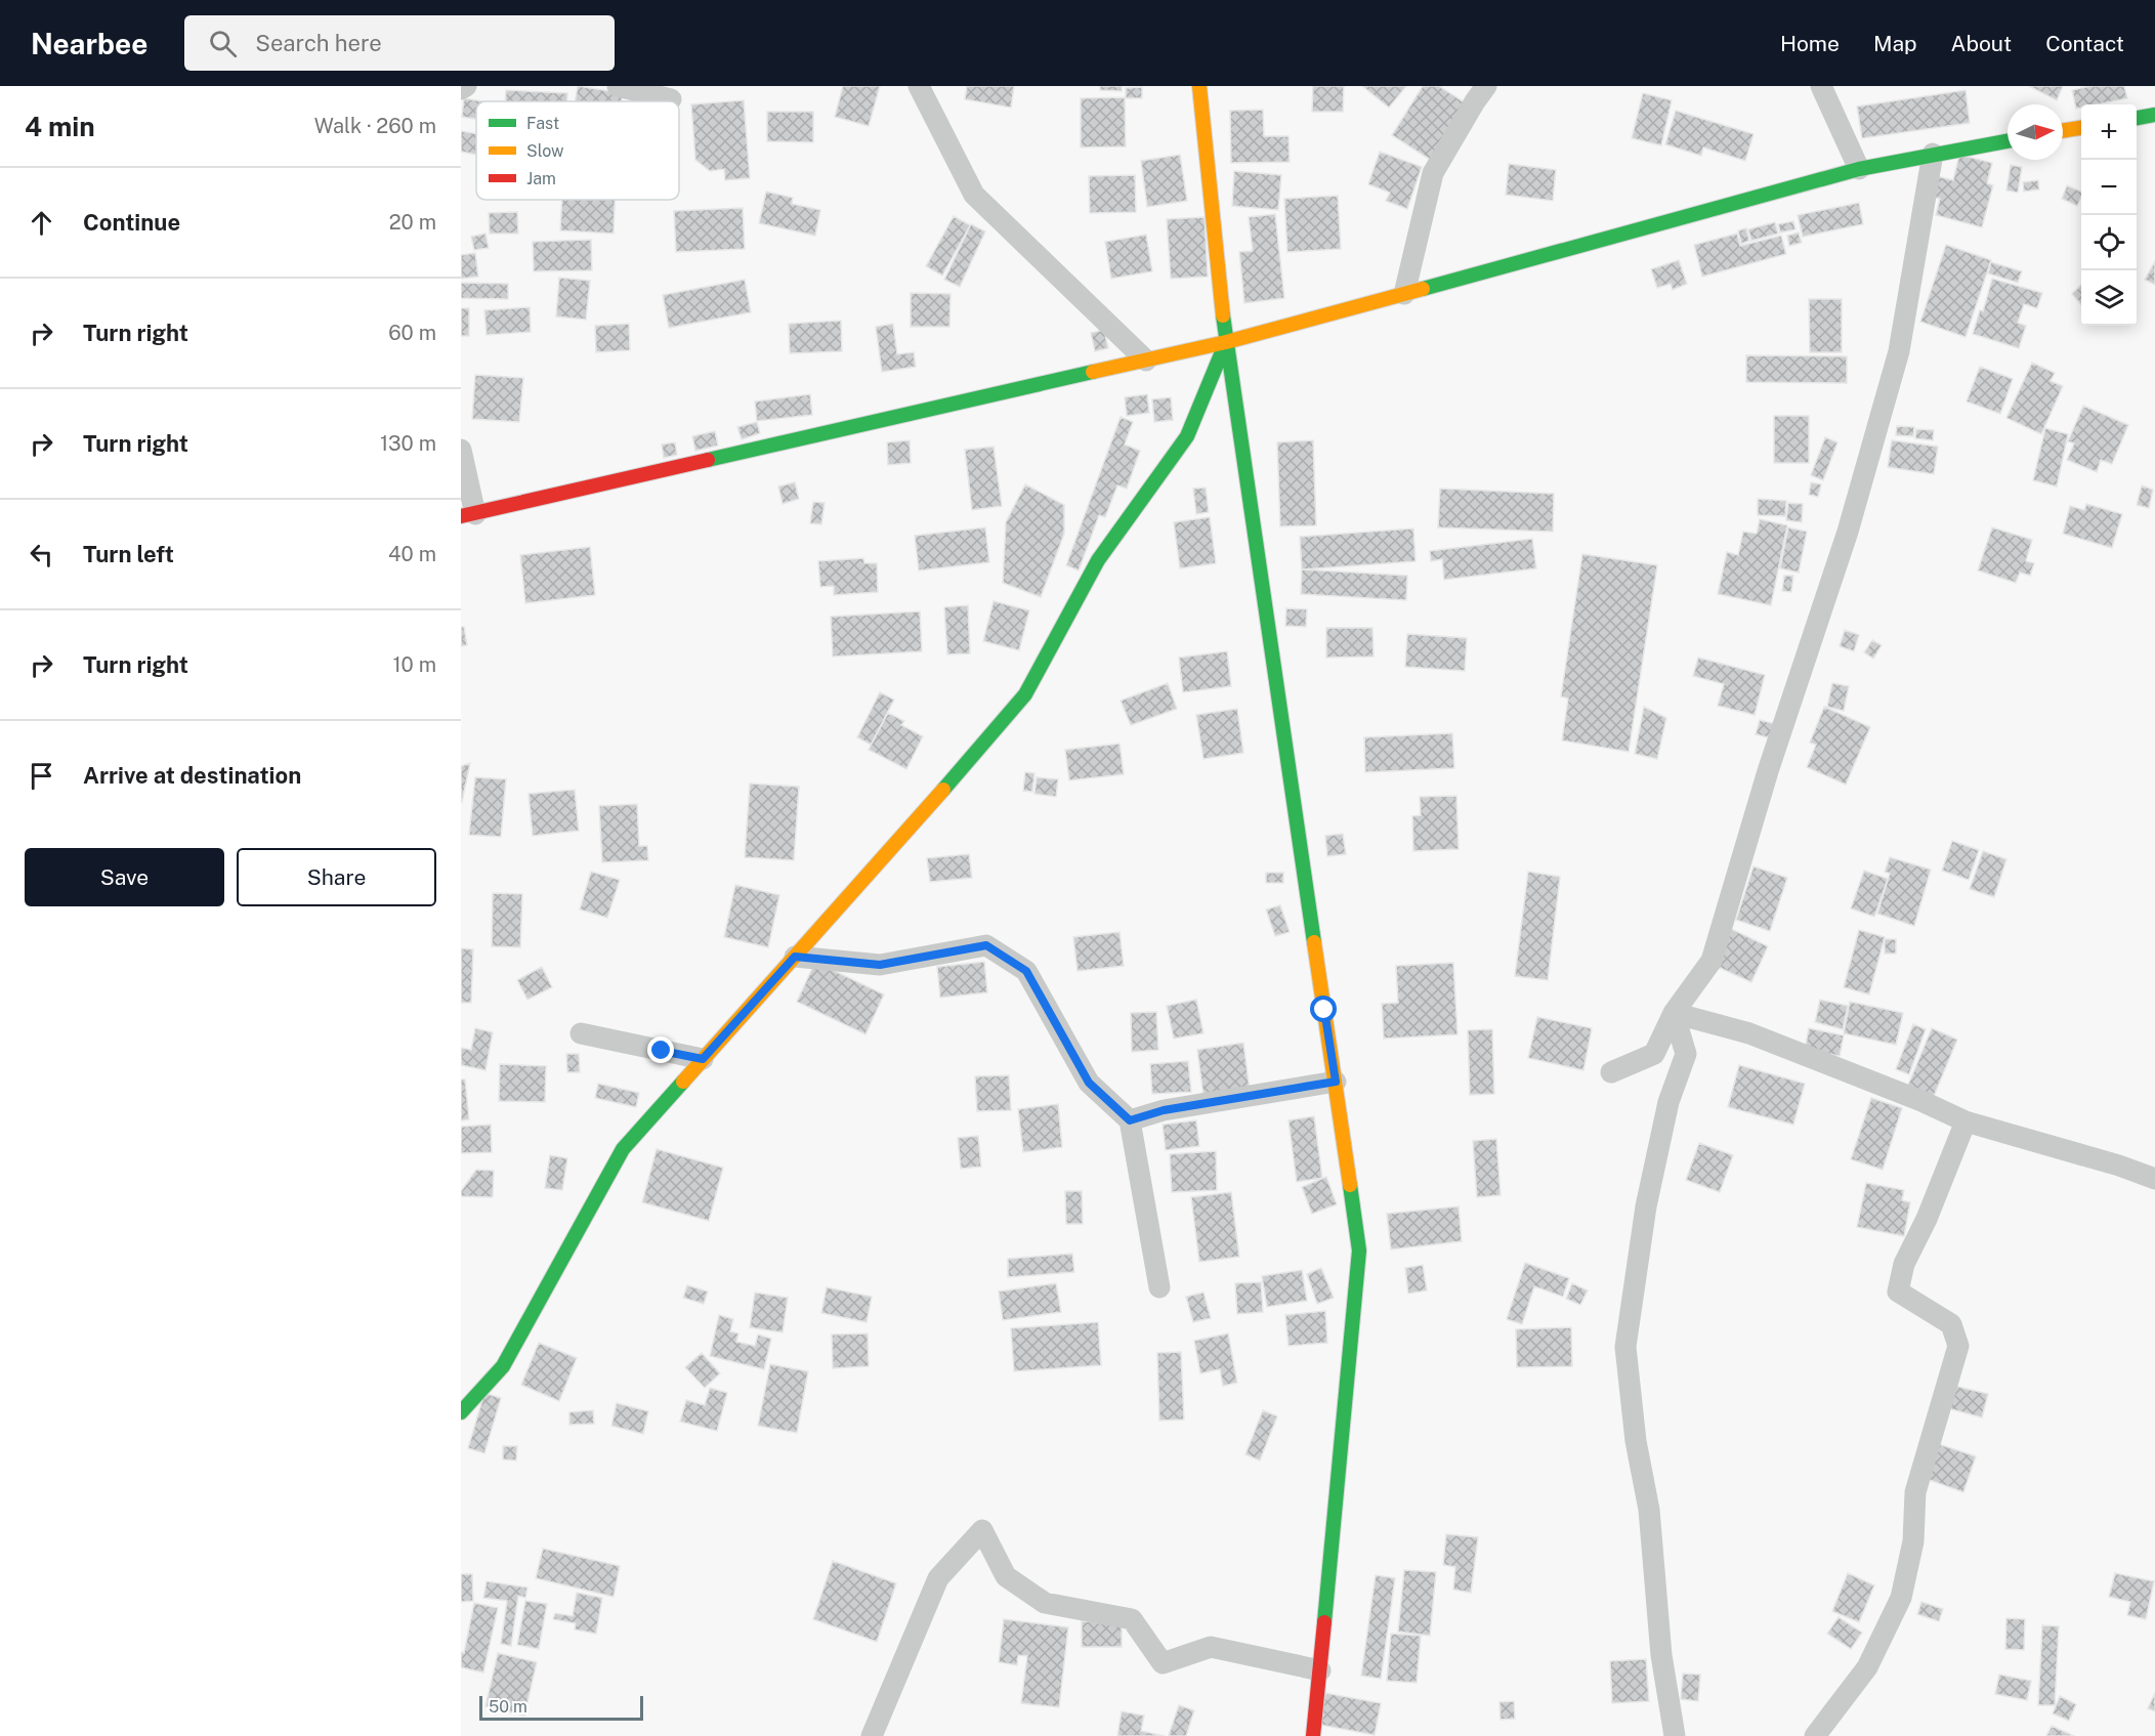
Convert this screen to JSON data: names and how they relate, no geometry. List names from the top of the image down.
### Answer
{
  "legend": ["Fast", "Slow", "Jam"],
  "scale_bar": "50 m",
  "north": "right",
  "page": {
    "header": "Nearbee",
    "search": "Search here",
    "nav": [
      "Home",
      "Map",
      "About",
      "Contact"
    ],
    "heading": ["4 min", "Walk · 260 m"],
    "map_buttons": ["+", "−"],
    "list": [
      ["Continue", "20 m"],
      ["Turn right", "60 m"],
      ["Turn right", "130 m"],
      ["Turn left", "40 m"],
      ["Turn right", "10 m"],
      "Arrive at destination"
    ],
    "buttons": ["Save", "Share"],
    "scale": "50 m"
  }
}
